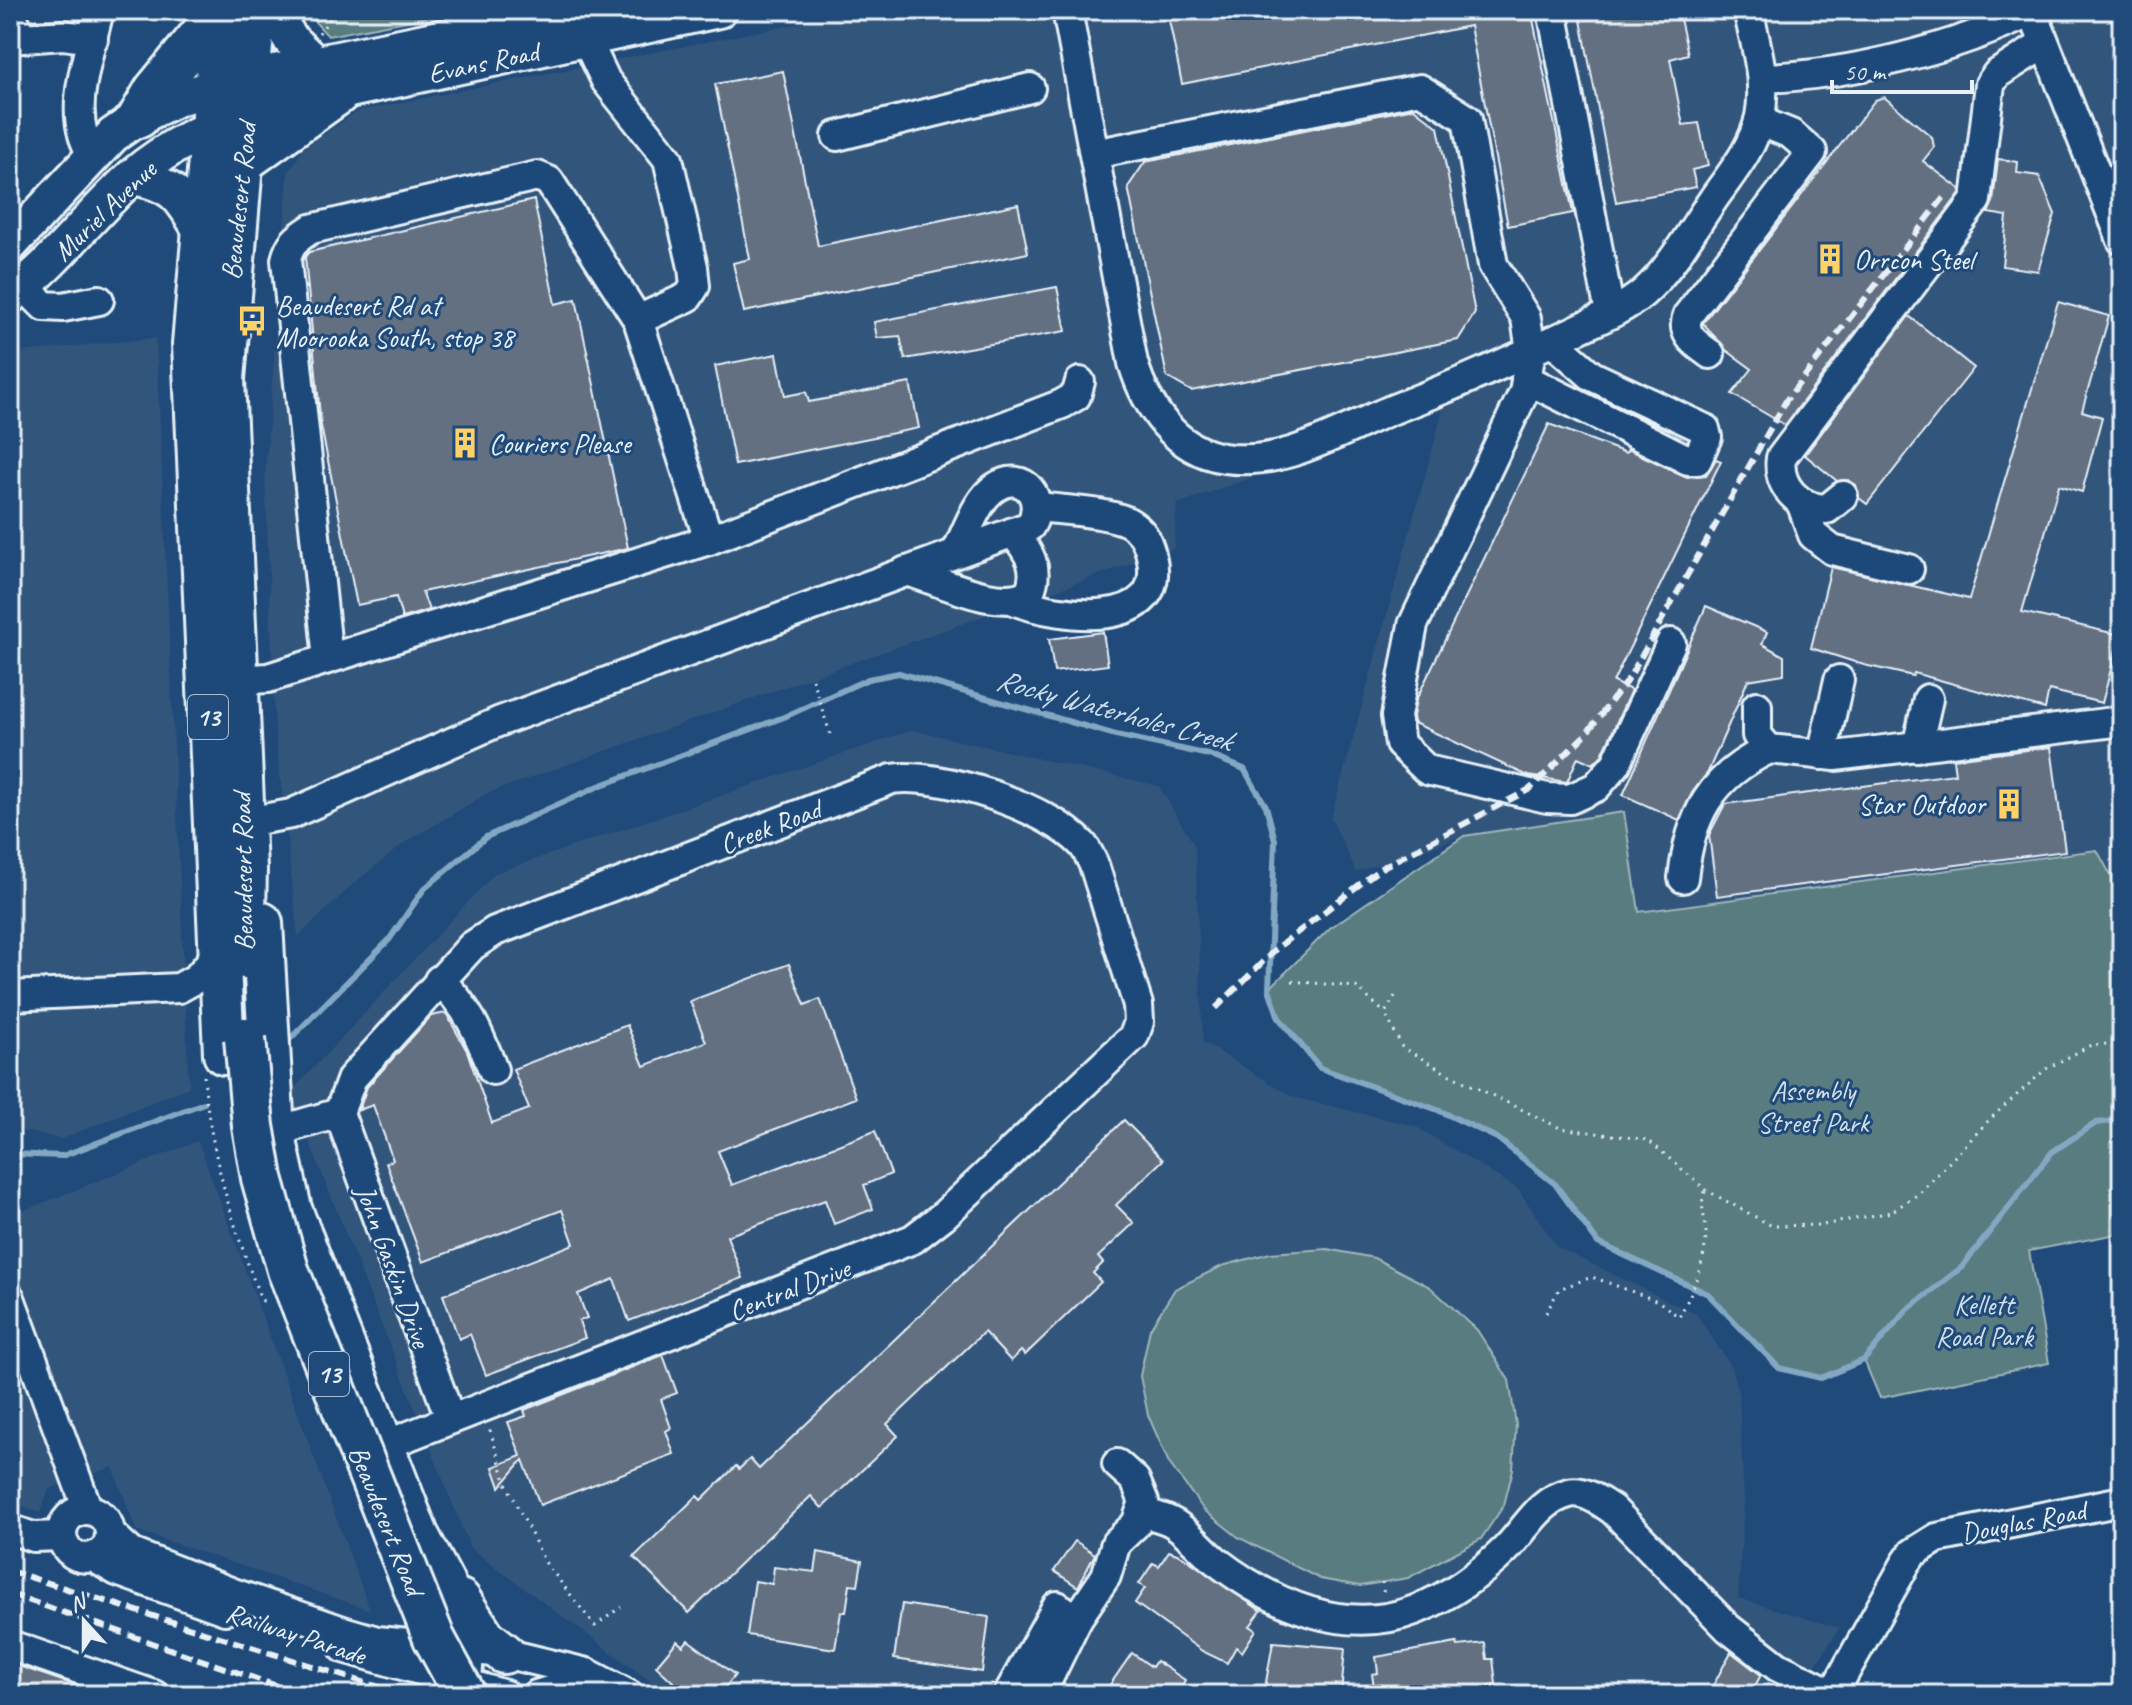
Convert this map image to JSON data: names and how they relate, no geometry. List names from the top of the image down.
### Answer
{
  "streets": {
    "highway": ["Beaudesert Road", "13"],
    "main road": ["Evans Road", "Muriel Avenue"],
    "street": [
      "Creek Road",
      "John Gaskin Drive",
      "Central Drive",
      "Douglas Road",
      "Railway Parade"
    ]
  },
  "crossings": [
    ["Evans Road", "Beaudesert Road"],
    ["Evans Road", "Muriel Avenue"],
    ["Beaudesert Road", "Muriel Avenue"],
    ["Beaudesert Road", "Railway Parade"],
    ["Creek Road", "John Gaskin Drive"],
    ["Creek Road", "Central Drive"],
    ["John Gaskin Drive", "Central Drive"]
  ],
  "water": ["Rocky Waterholes Creek"],
  "parks": ["Assembly Street Park", "Kellett Road Park"],
  "places": {
    "building": ["Orrcon Steel", "Couriers Please", "Star Outdoor"],
    "bus stop": ["Beaudesert Rd at Moorooka South, stop 38"]
  },
  "scale_bar": "50 m",
  "north": "top"
}
